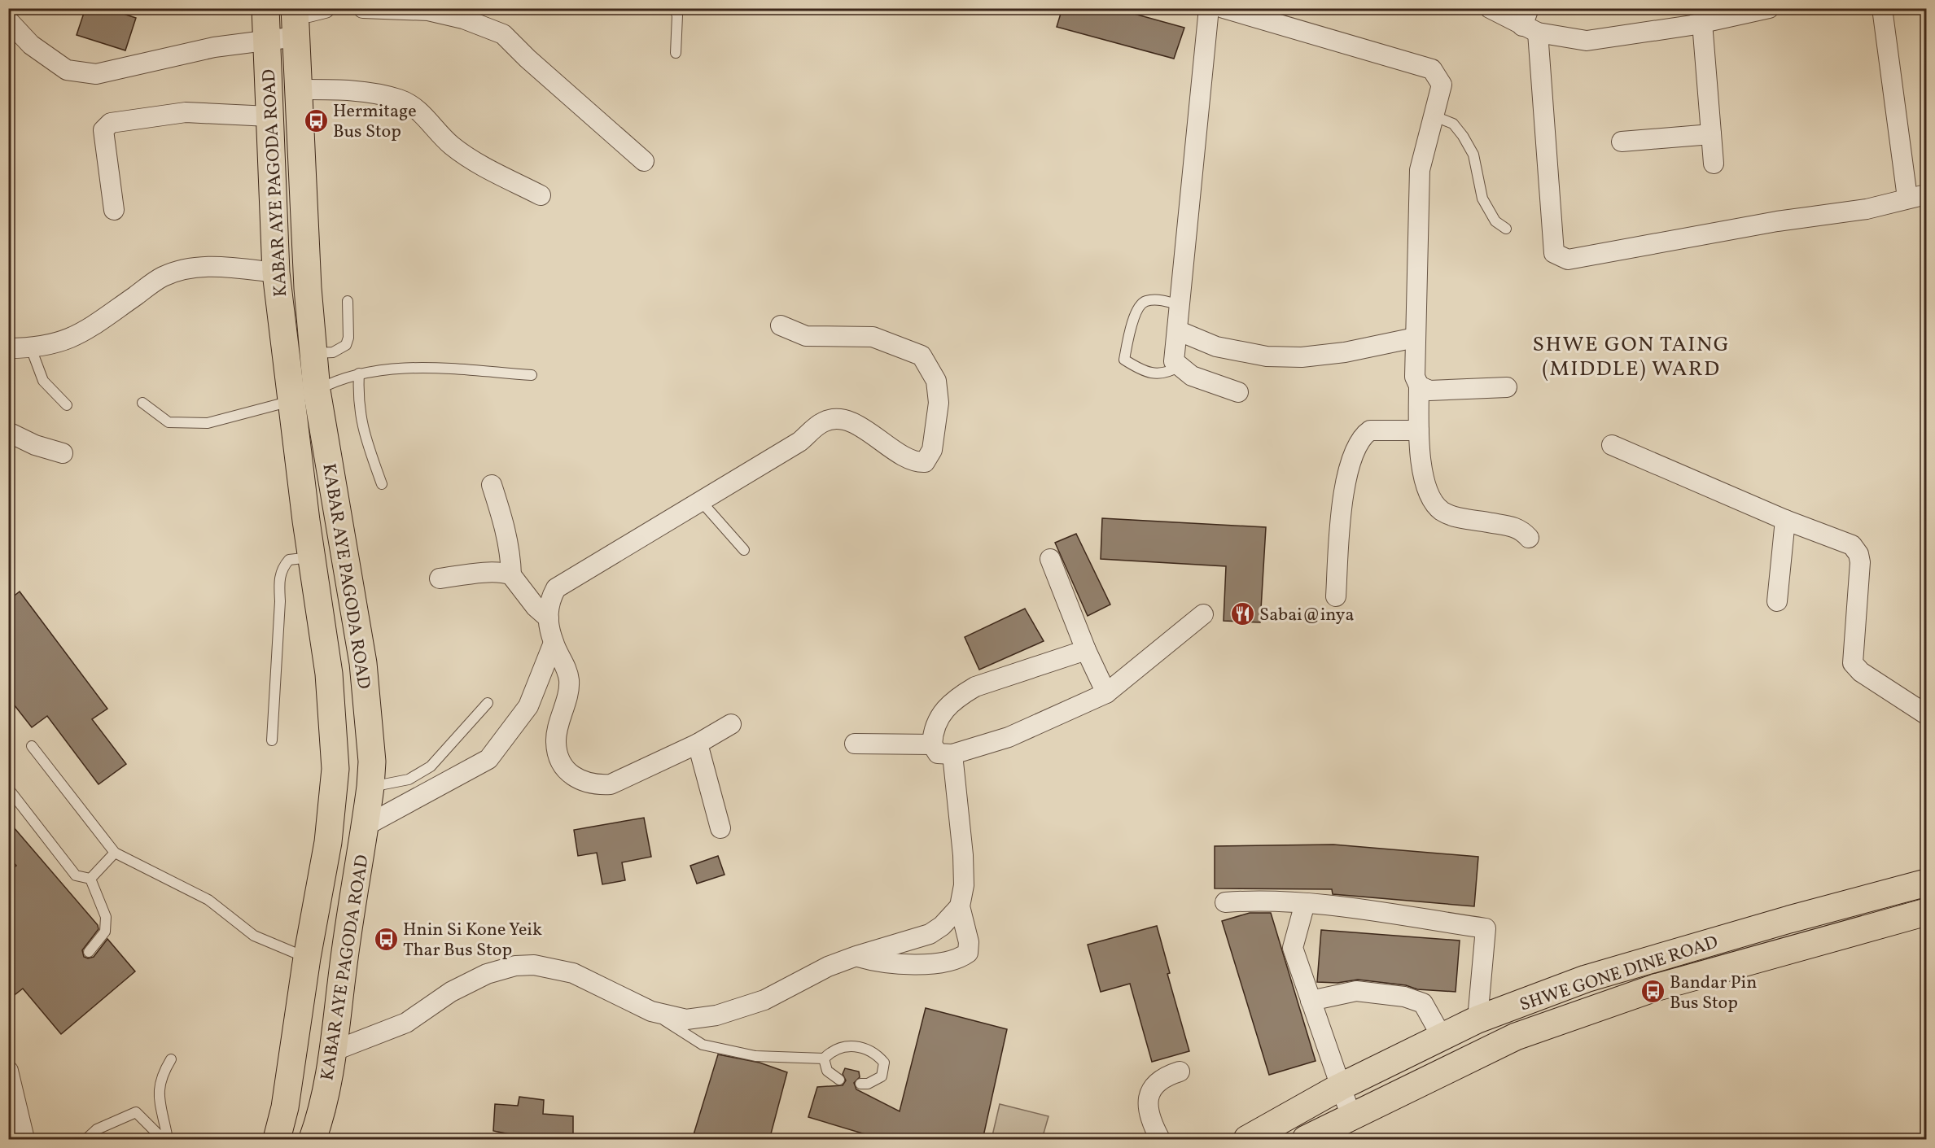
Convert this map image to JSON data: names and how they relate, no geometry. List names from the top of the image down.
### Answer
{
  "streets": {
    "main road": ["KABAR AYE PAGODA ROAD", "SHWE GONE DINE ROAD"]
  },
  "districts": ["SHWE GON TAING (MIDDLE) WARD"],
  "places": {
    "bus stop": ["Hermitage Bus Stop", "Hnin Si Kone Yeik Thar Bus Stop", "Bandar Pin Bus Stop"],
    "restaurant": ["Sabai@inya"]
  }
}
